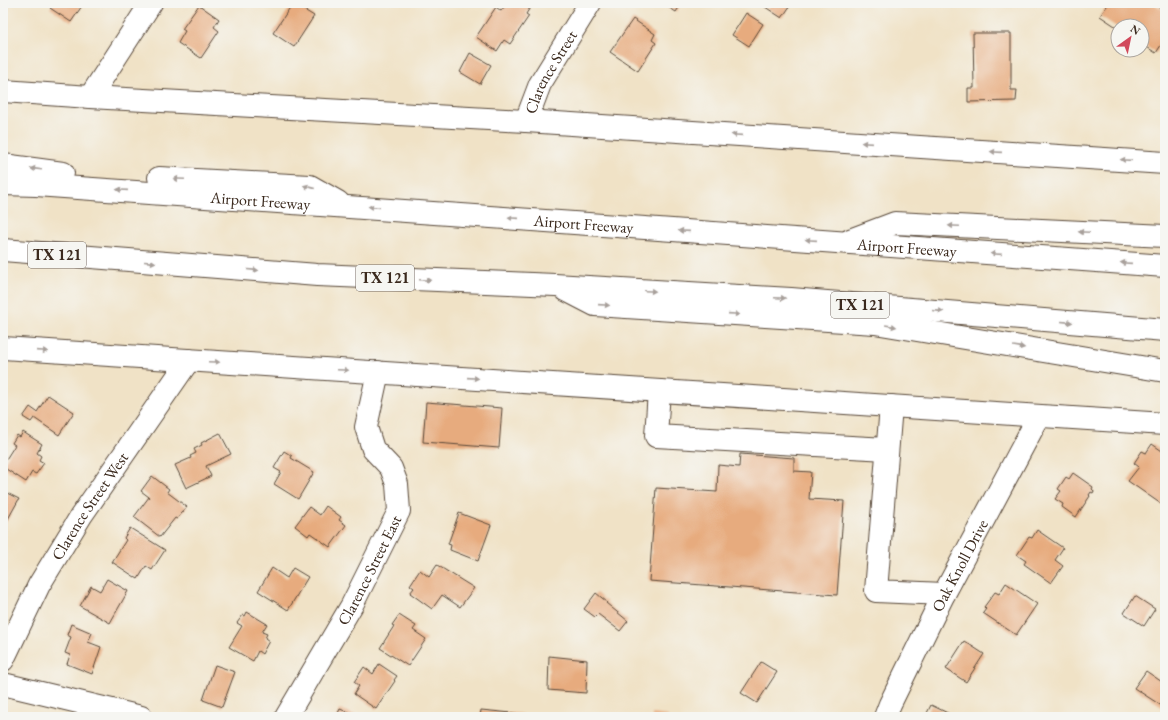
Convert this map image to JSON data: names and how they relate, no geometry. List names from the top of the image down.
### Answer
{
  "streets": {
    "main road": [
      "Clarence Street",
      "Airport Freeway",
      "TX 121",
      "Clarence Street West",
      "Oak Knoll Drive",
      "Clarence Street East"
    ]
  },
  "north": "top right"
}
